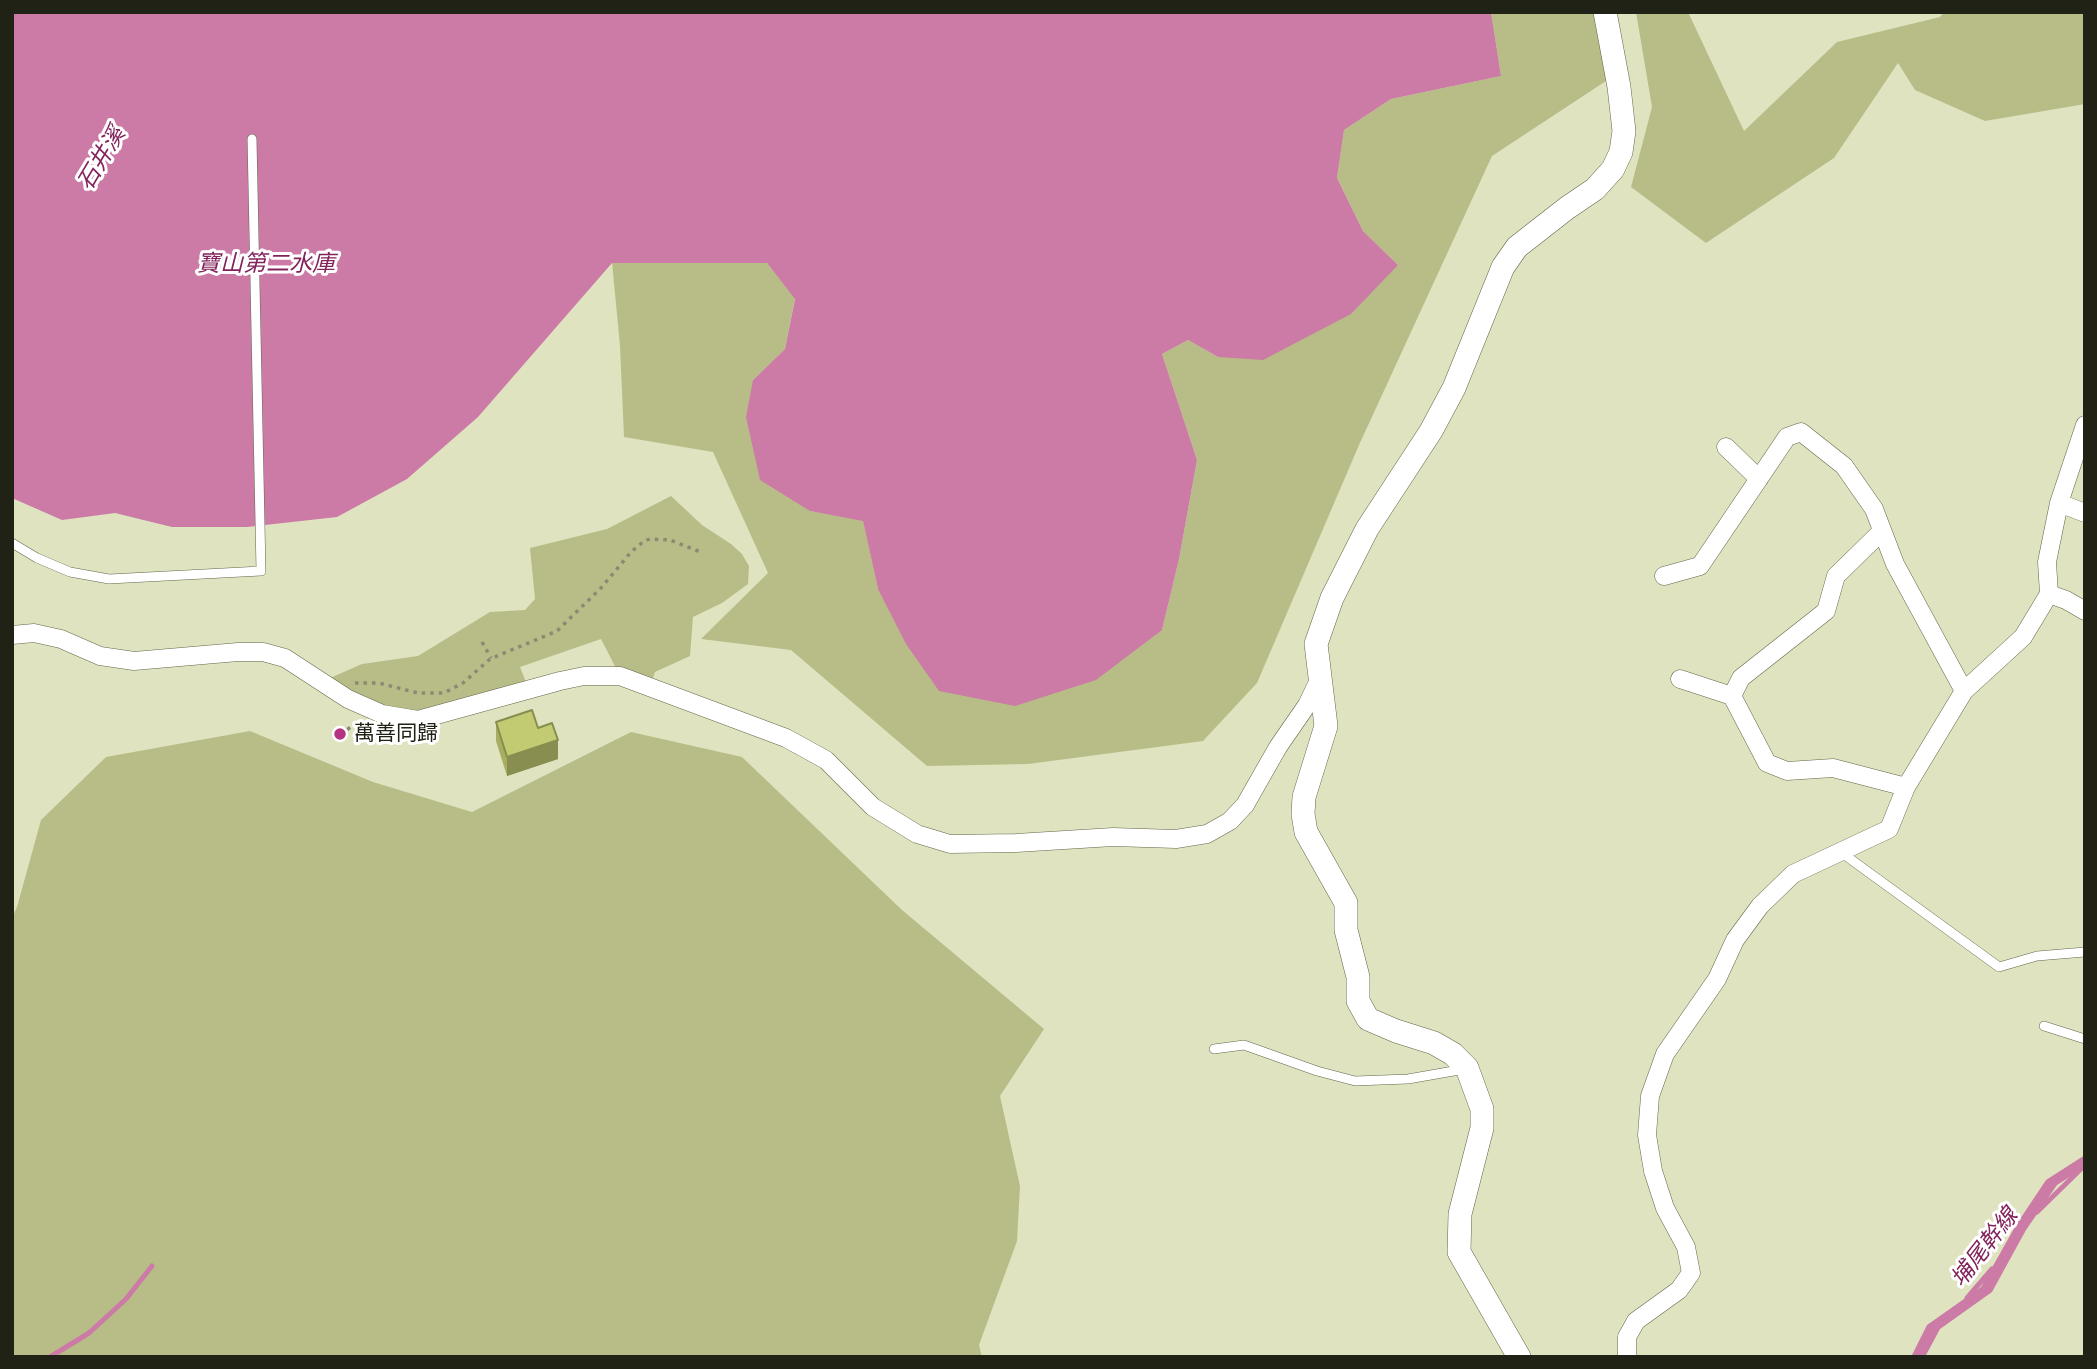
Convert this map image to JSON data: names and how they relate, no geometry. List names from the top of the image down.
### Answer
{
  "water": ["石井溪", "寶山第二水庫", "埔尾幹線"],
  "places": ["萬善同歸"]
}
